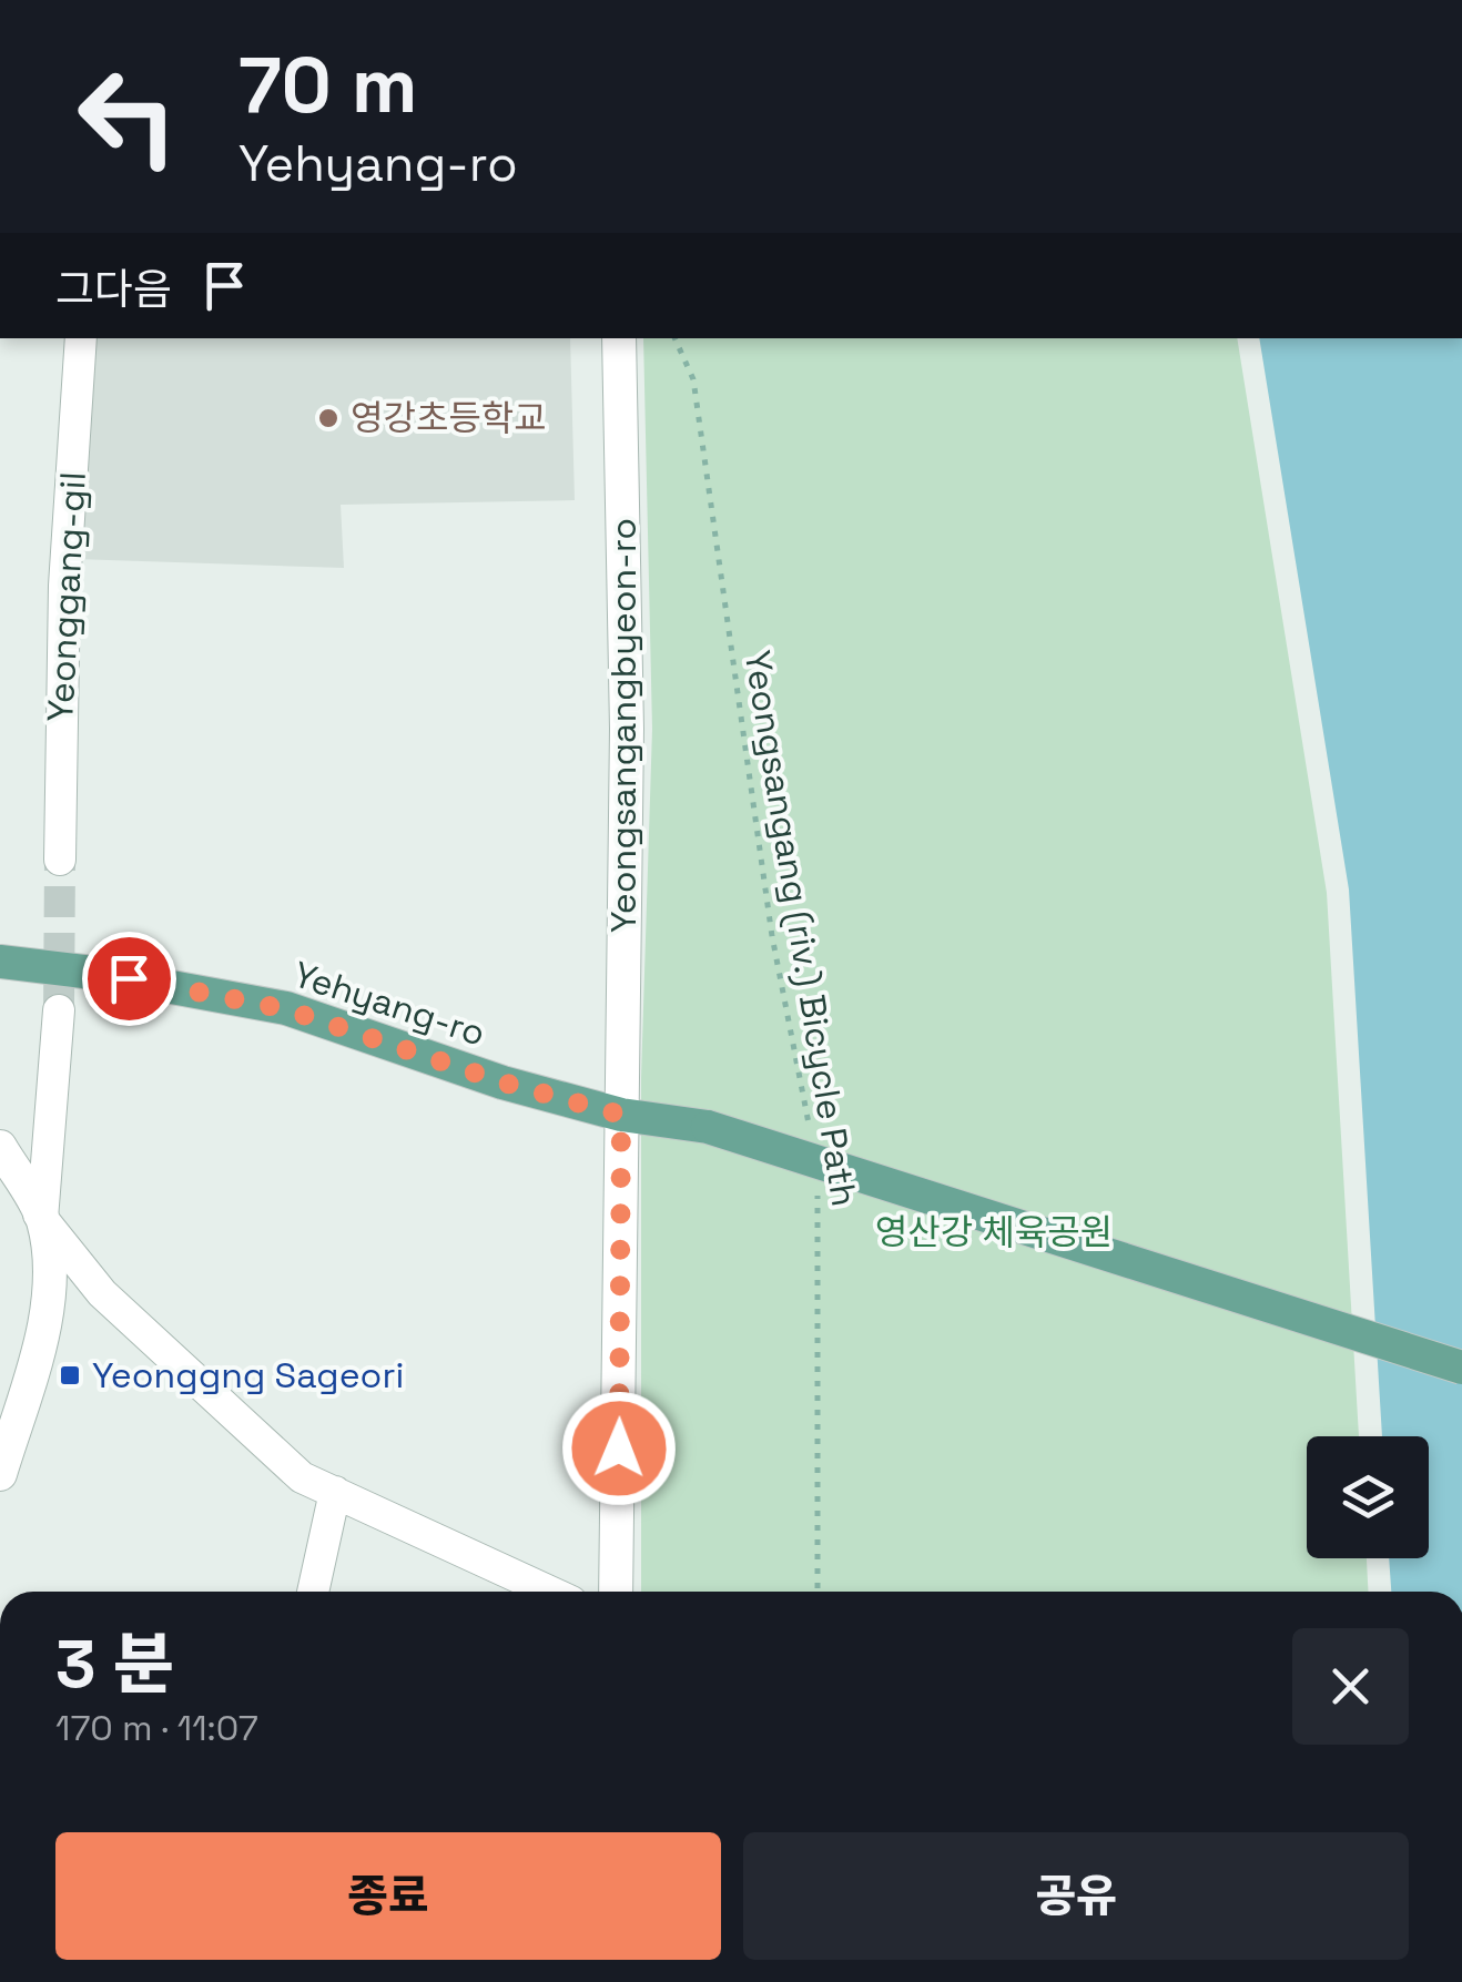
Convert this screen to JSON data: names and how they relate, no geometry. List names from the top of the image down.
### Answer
{
  "streets": {
    "main road": ["Yehyang-ro"],
    "street": ["Yeonggang-gil", "Yeongsangangbyeon-ro"],
    "path": ["Yeongsangang (riv.) Bicycle Path"]
  },
  "crossings": [
    ["Yeongsangangbyeon-ro", "Yehyang-ro"]
  ],
  "parks": ["영산강 체육공원"],
  "places": {
    "other": ["영강초등학교"],
    "transit": ["Yeonggng Sageori"]
  },
  "page": {
    "turn": ["70 m", "Yehyang-ro"],
    "then": "그다음",
    "heading": ["3 분", "170 m · 11:07"],
    "buttons": ["종료", "공유"]
  }
}
